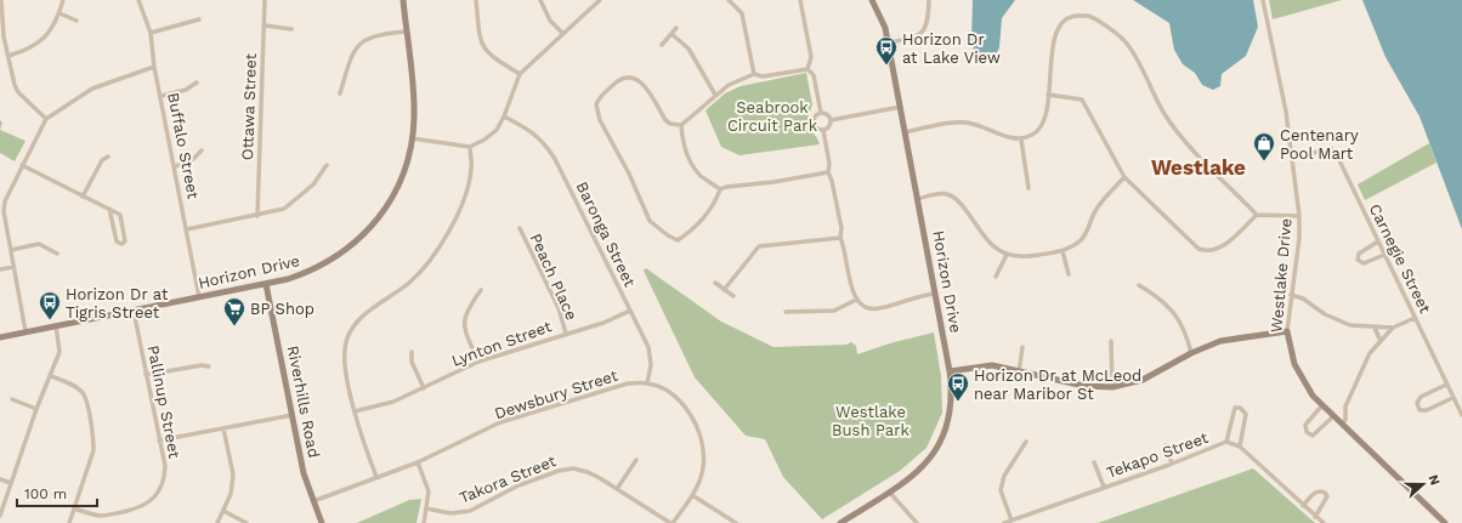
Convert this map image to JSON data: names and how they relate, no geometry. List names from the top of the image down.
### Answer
{
  "streets": {
    "street": [
      "Ottawa Street",
      "Buffalo Street",
      "Baronga Street",
      "Carnegie Street",
      "Horizon Drive",
      "Westlake Drive",
      "Peach Place",
      "Lynton Street",
      "Dewsbury Street",
      "Pallinup Street",
      "Riverhills Road",
      "Tekapo Street",
      "Takora Street"
    ]
  },
  "crossings": [
    ["Buffalo Street", "Horizon Drive"],
    ["Baronga Street", "Lynton Street"],
    ["Baronga Street", "Dewsbury Street"],
    ["Carnegie Street", "Westlake Drive"],
    ["Horizon Drive", "Pallinup Street"],
    ["Horizon Drive", "Riverhills Road"],
    ["Peach Place", "Lynton Street"],
    ["Dewsbury Street", "Riverhills Road"]
  ],
  "districts": ["Westlake"],
  "parks": ["Seabrook Circuit Park", "Westlake Bush Park"],
  "places": {
    "bus stop": ["Horizon Dr at Lake View", "Horizon Dr at Tigris Street", "Horizon Dr at McLeod near Maribor St"],
    "shop": ["Centenary Pool Mart"],
    "supermarket": ["BP Shop"]
  },
  "scale_bar": "100 m",
  "north": "right"
}
